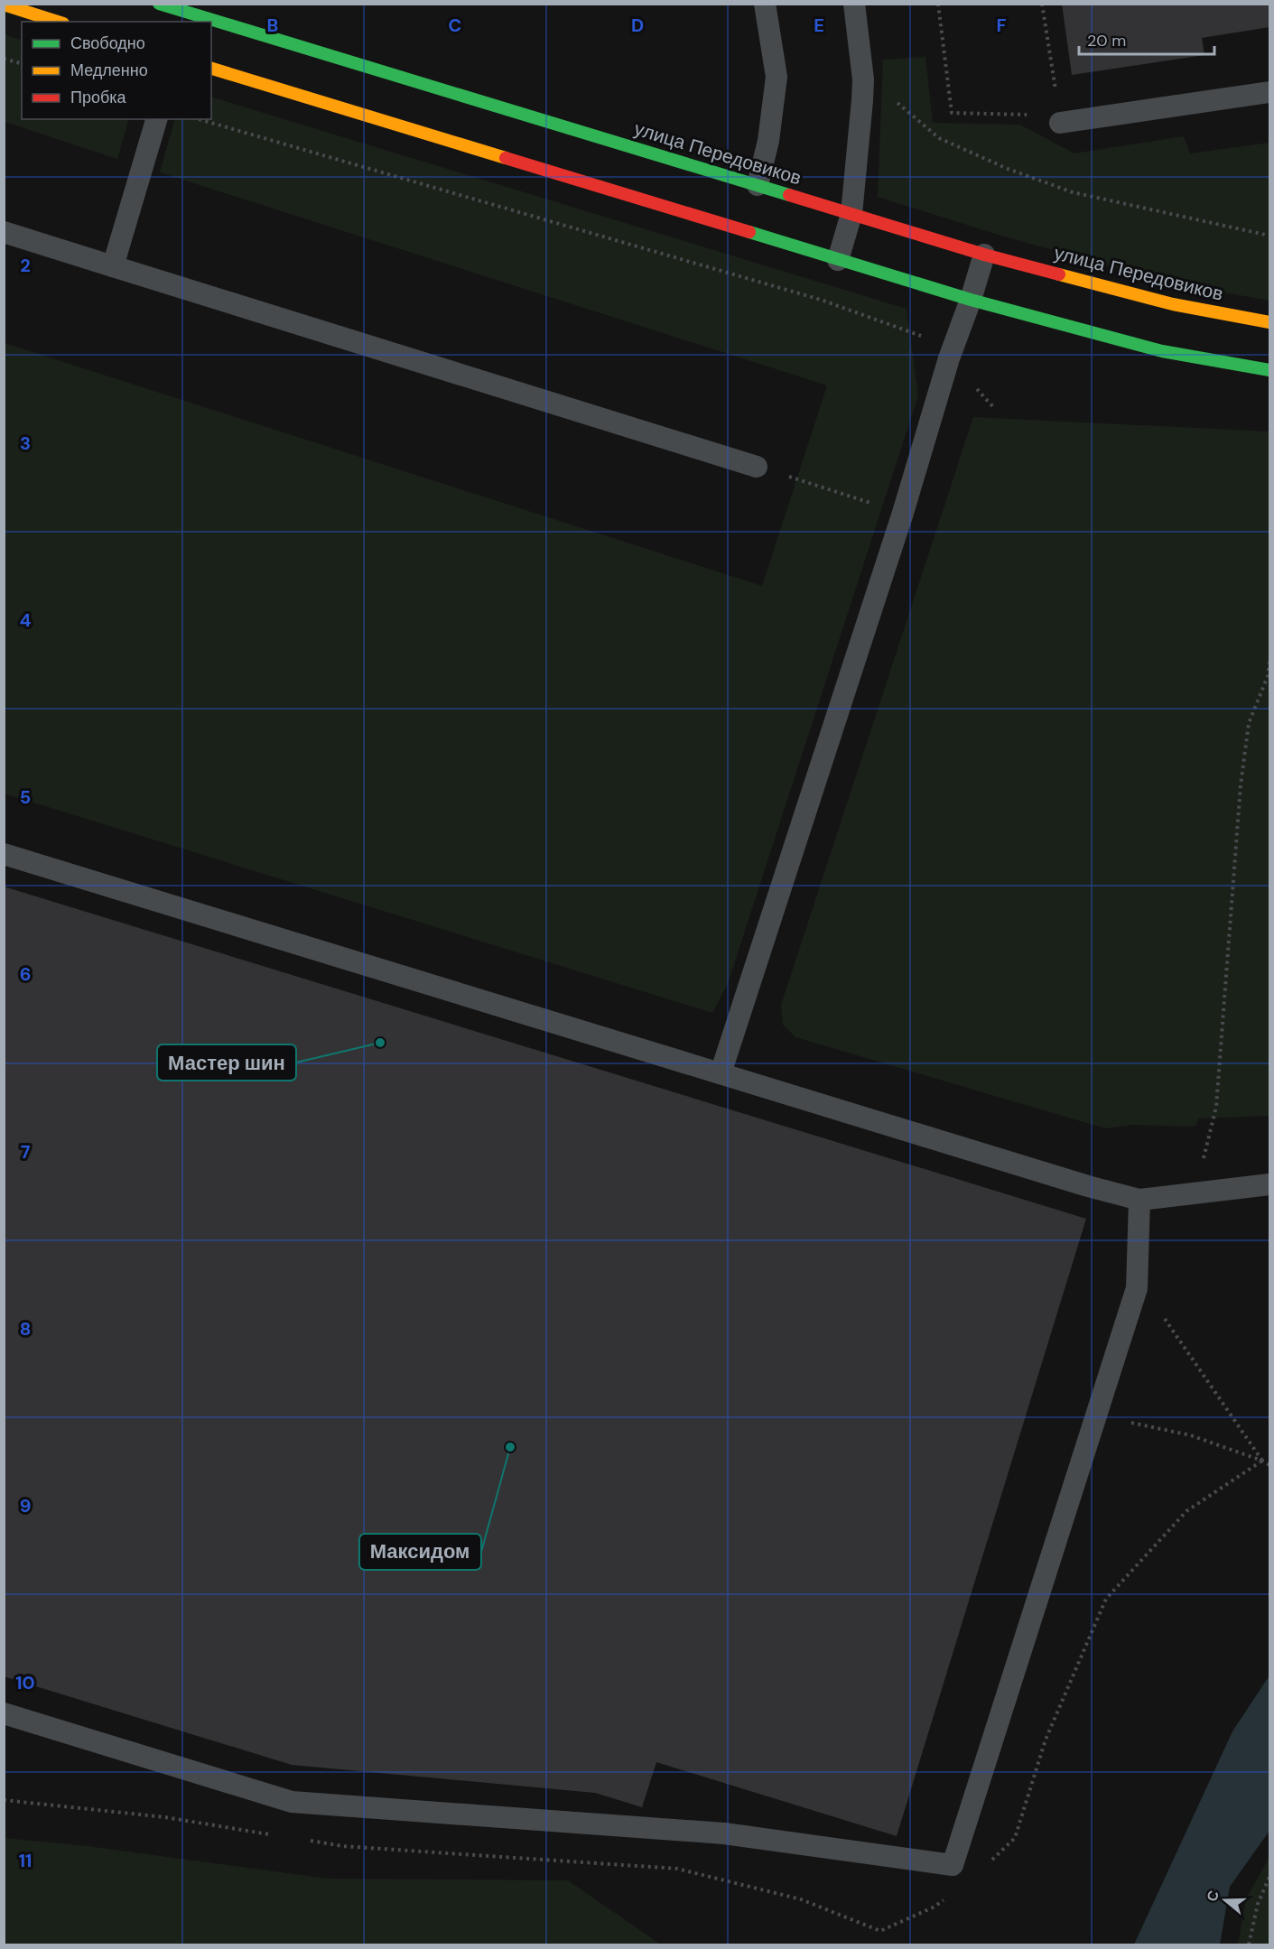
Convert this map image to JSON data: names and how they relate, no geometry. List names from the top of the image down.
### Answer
{
  "streets": {
    "main road": ["улица Передовиков"]
  },
  "places": ["Мастер шин", "Максидом"],
  "legend": ["Свободно", "Медленно", "Пробка"],
  "scale_bar": "20 m",
  "north": "left",
  "grid": {
    "columns": [
      "B",
      "C",
      "D",
      "E",
      "F"
    ],
    "rows": [
      "2",
      "3",
      "4",
      "5",
      "6",
      "7",
      "8",
      "9",
      "10",
      "11"
    ]
  }
}
